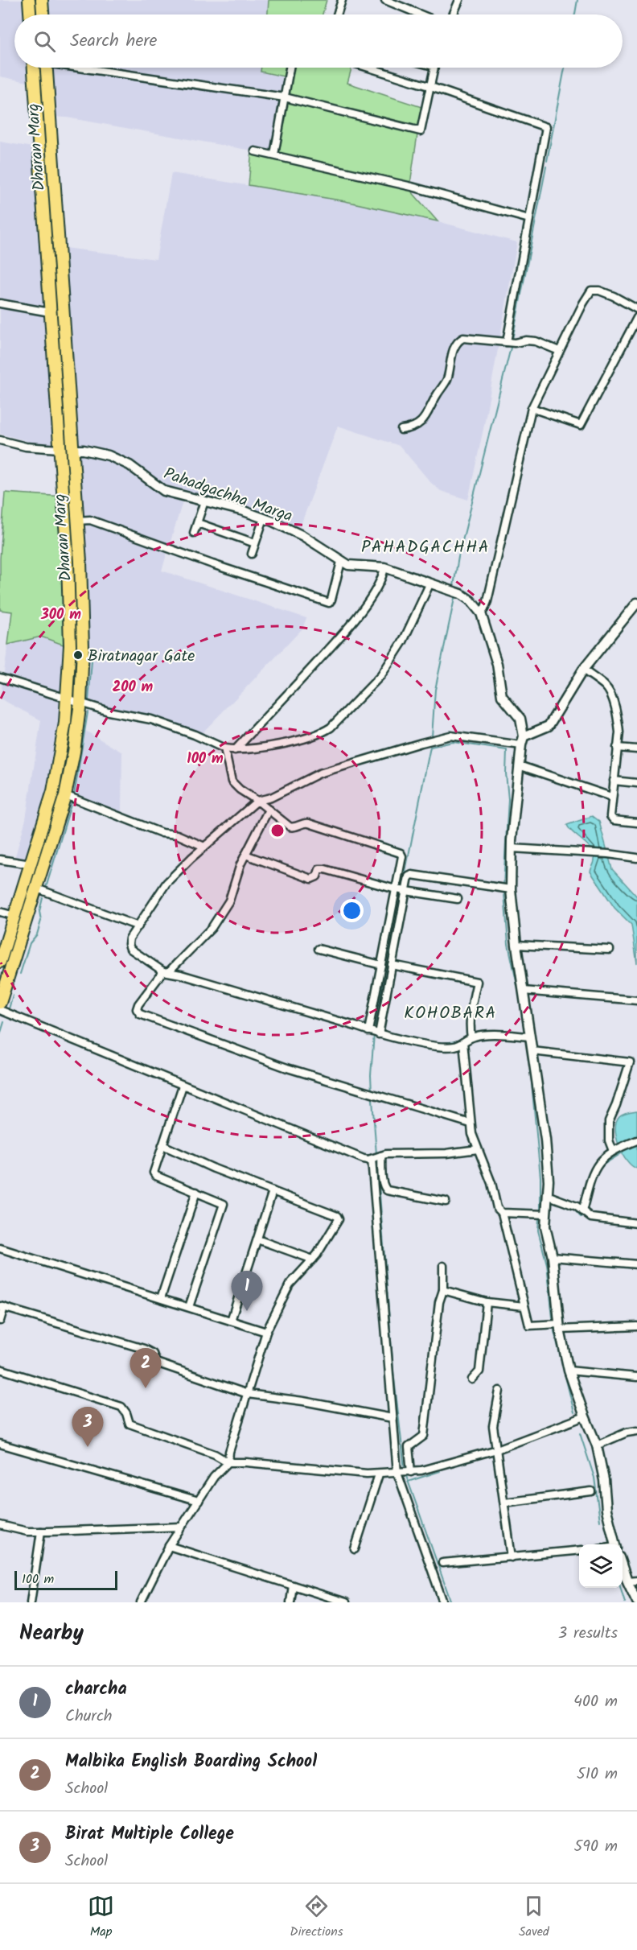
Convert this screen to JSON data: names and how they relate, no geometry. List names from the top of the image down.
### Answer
{
  "streets": {
    "main road": ["Dharan Marg"],
    "street": ["Pahadgachha Marga"]
  },
  "crossings": [
    ["Dharan Marg", "Pahadgachha Marga"]
  ],
  "districts": ["PAHADGACHHA", "KOHOBARA"],
  "places": ["Biratnagar Gate"],
  "scale_bar": "100 m",
  "page": {
    "search": "Search here",
    "pins": ["1", "2", "3"],
    "scale": "100 m",
    "heading": ["Nearby", "3 results"],
    "list": [
      {
        "mark": "1",
        "name": "charcha",
        "note": "Church",
        "value": "400 m"
      },
      {
        "mark": "2",
        "name": "Malbika English Boarding School",
        "note": "School",
        "value": "510 m"
      },
      {
        "mark": "3",
        "name": "Birat Multiple College",
        "note": "School",
        "value": "590 m"
      }
    ],
    "nav": ["Map", "Directions", "Saved"]
  },
  "rings": ["300 m", "200 m", "100 m"]
}
